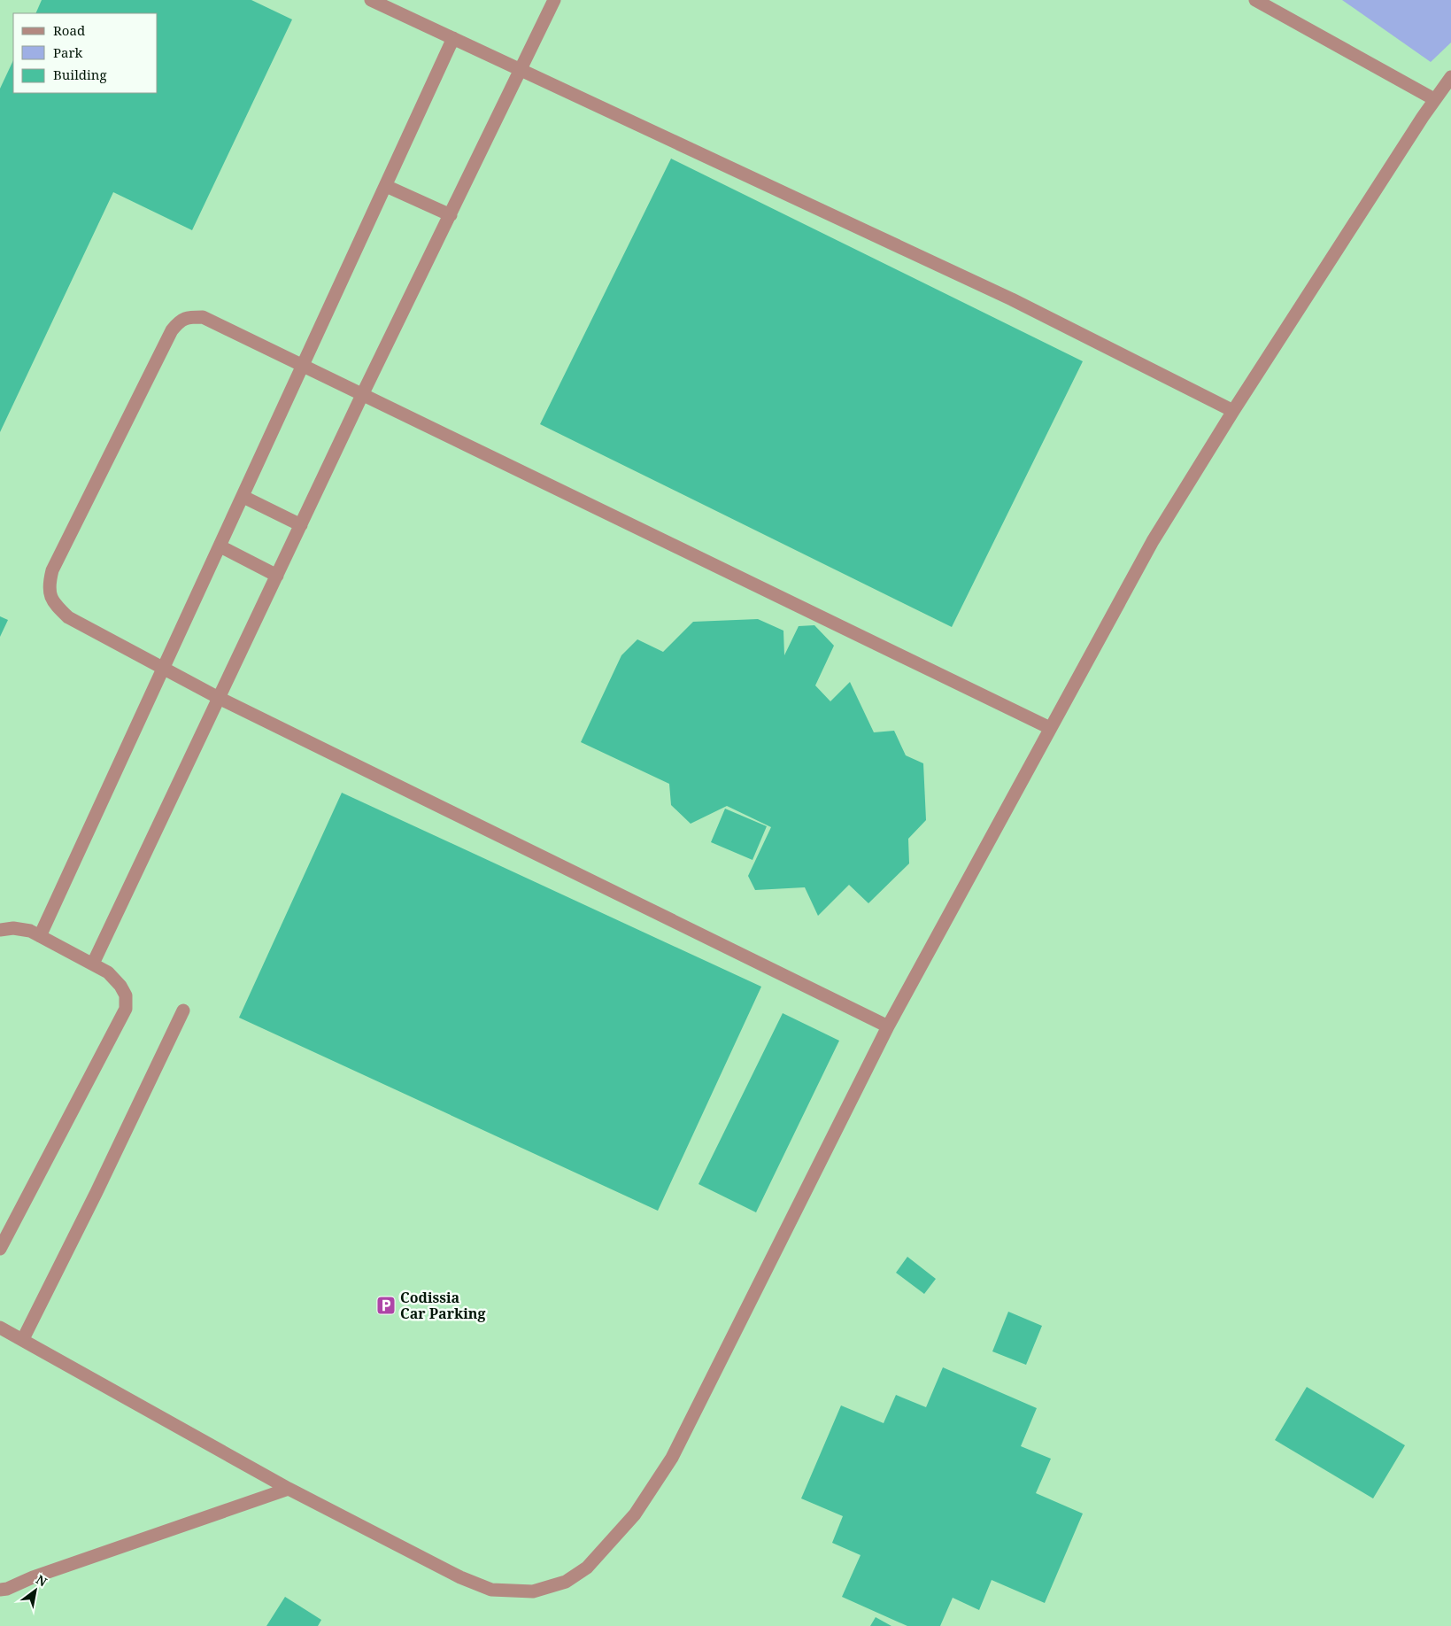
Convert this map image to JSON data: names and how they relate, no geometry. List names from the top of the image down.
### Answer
{
  "places": {
    "parking": ["Codissia Car Parking"]
  },
  "legend": ["Road", "Park", "Building"],
  "north": "top right"
}
